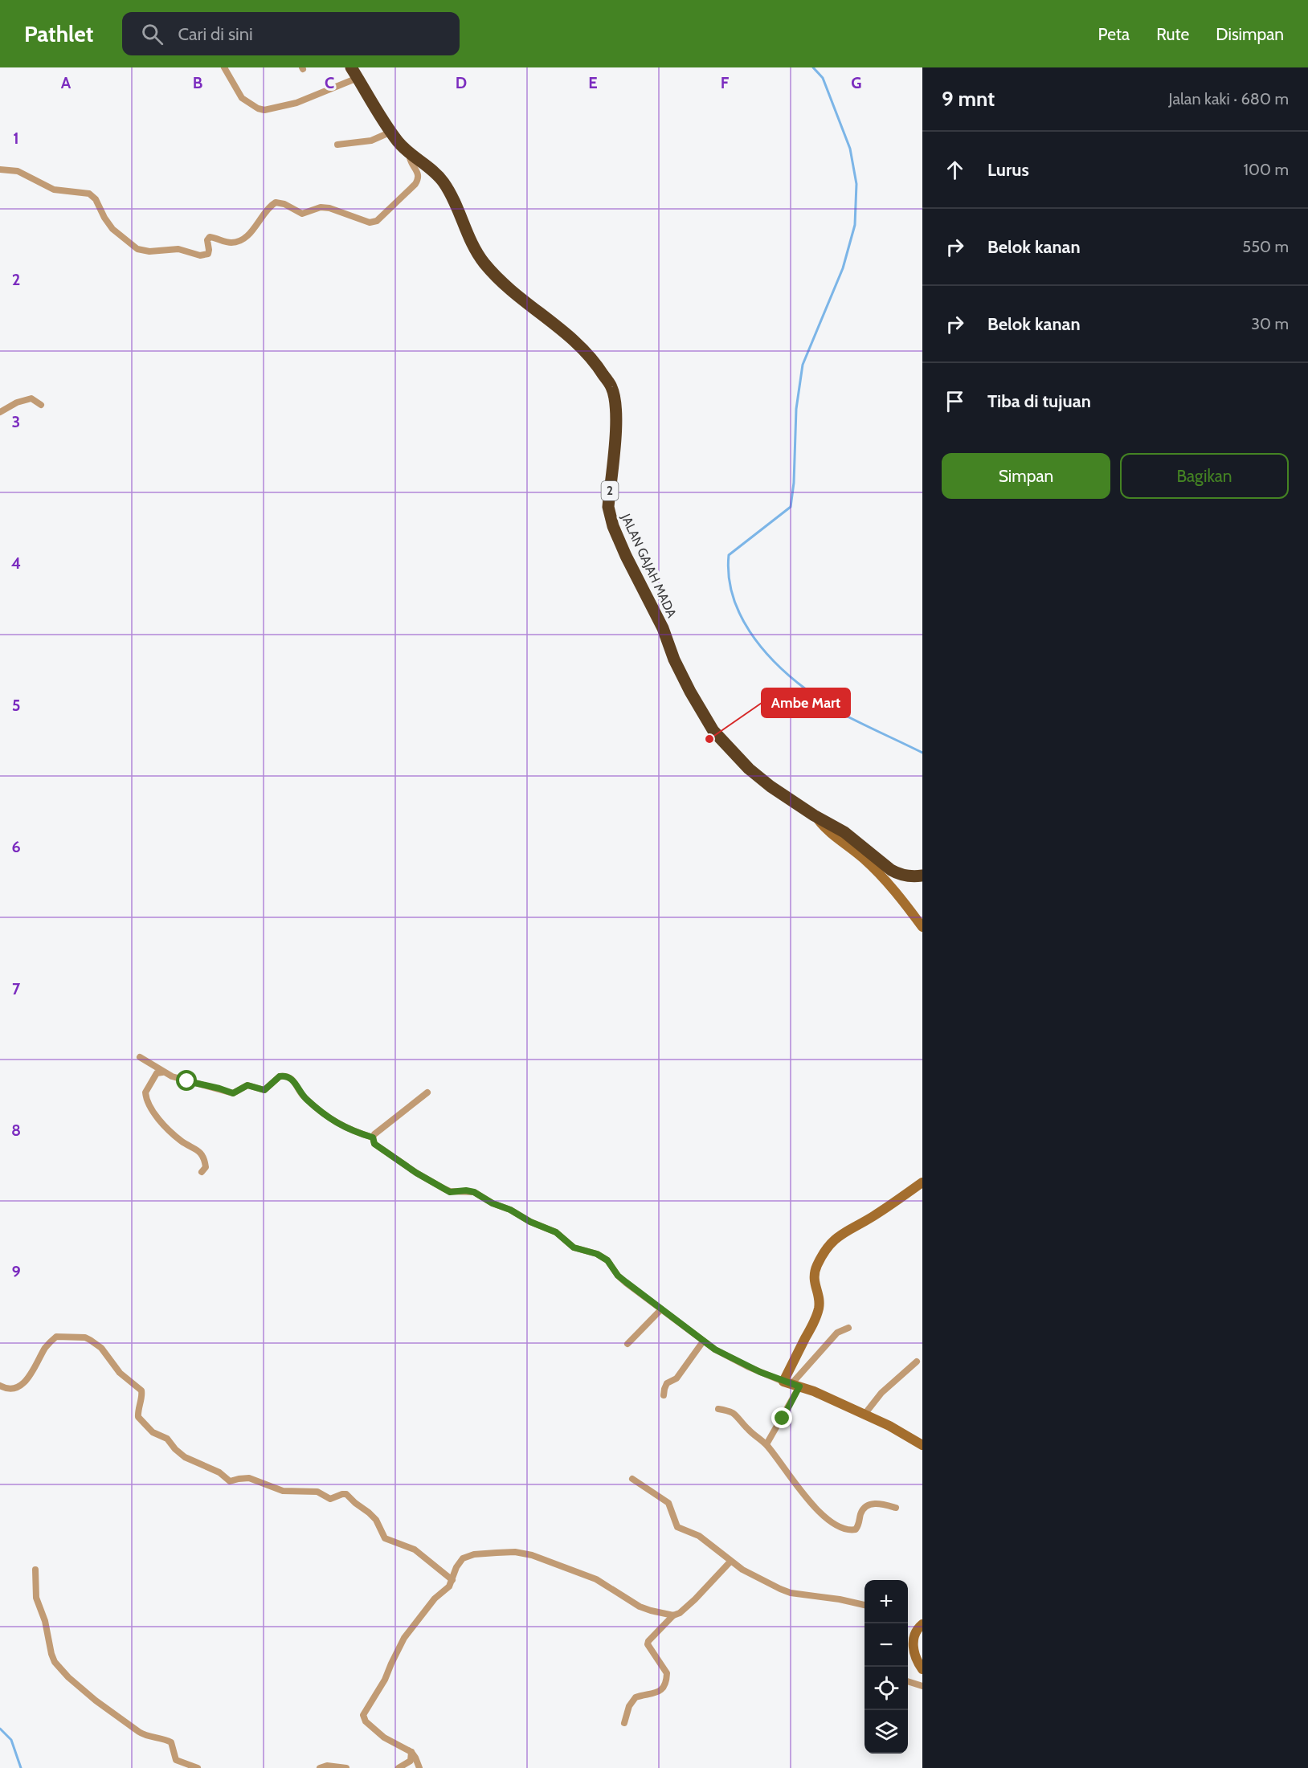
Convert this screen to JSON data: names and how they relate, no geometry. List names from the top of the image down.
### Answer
{
  "streets": {
    "highway": ["2", "JALAN GAJAH MADA"]
  },
  "places": ["Ambe Mart"],
  "page": {
    "header": "Pathlet",
    "search": "Cari di sini",
    "nav": ["Peta", "Rute", "Disimpan"],
    "heading": ["9 mnt", "Jalan kaki · 680 m"],
    "list": [
      ["Lurus", "100 m"],
      ["Belok kanan", "550 m"],
      ["Belok kanan", "30 m"],
      "Tiba di tujuan"
    ],
    "buttons": ["Simpan", "Bagikan"],
    "map_buttons": ["+", "−"]
  },
  "grid": {
    "columns": [
      "A",
      "B",
      "C",
      "D",
      "E",
      "F",
      "G"
    ],
    "rows": [
      "1",
      "2",
      "3",
      "4",
      "5",
      "6",
      "7",
      "8",
      "9"
    ]
  }
}
